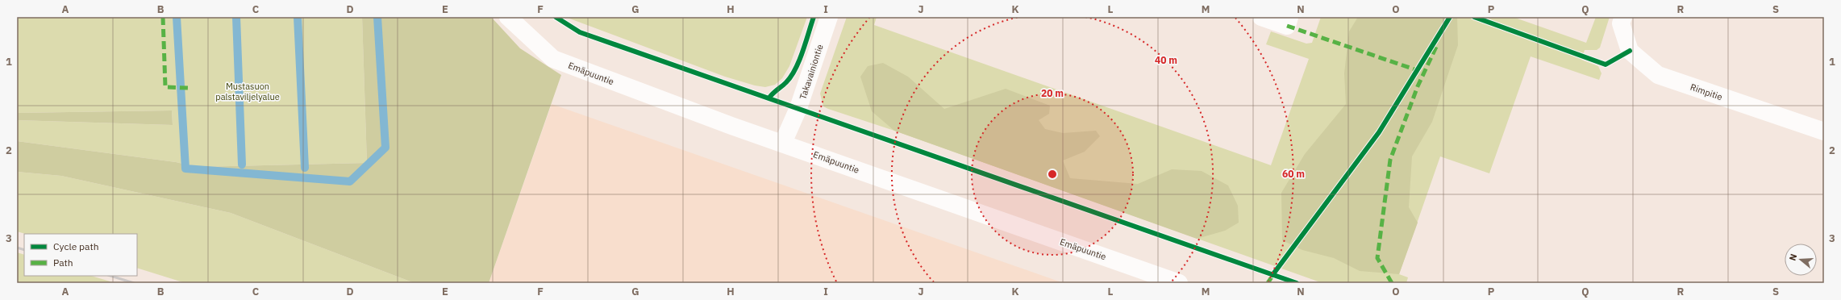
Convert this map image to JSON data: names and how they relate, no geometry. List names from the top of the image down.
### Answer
{
  "streets": {
    "street": ["Takavainiontie", "Emäpuuntie", "Rimpitie"]
  },
  "crossings": [
    ["Takavainiontie", "Emäpuuntie"]
  ],
  "parks": ["Mustasuon palstaviljelyalue"],
  "legend": ["Cycle path", "Path"],
  "north": "left",
  "grid": {
    "columns": [
      "A",
      "B",
      "C",
      "D",
      "E",
      "F",
      "G",
      "H",
      "I",
      "J",
      "K",
      "L",
      "M",
      "N",
      "O",
      "P",
      "Q",
      "R",
      "S"
    ],
    "rows": ["1", "2", "3"]
  },
  "rings": ["40 m", "20 m", "60 m"]
}
